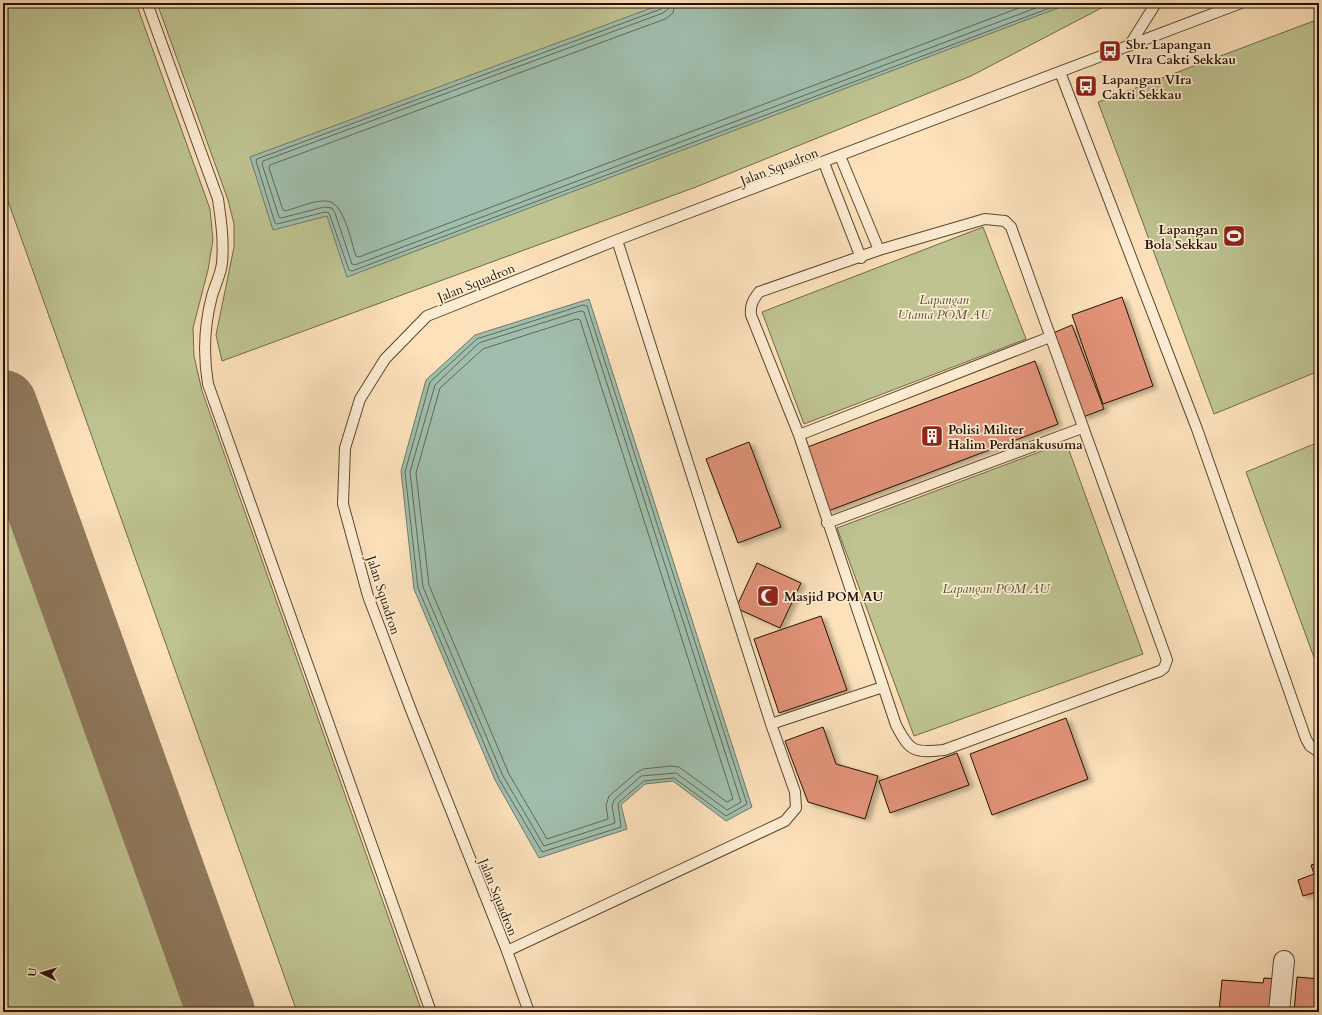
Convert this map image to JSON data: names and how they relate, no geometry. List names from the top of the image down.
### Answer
{
  "streets": {
    "lane": ["Jalan Squadron"]
  },
  "parks": ["Lapangan Utama POM AU", "Lapangan POM AU"],
  "places": {
    "bus stop": ["Sbr. Lapangan VIra Cakti Sekkau", "Lapangan VIra Cakti Sekkau"],
    "sports": ["Lapangan Bola Sekkau"],
    "building": ["Polisi Militer Halim Perdanakusuma"],
    "mosque": ["Masjid POM AU"]
  },
  "north": "left"
}
